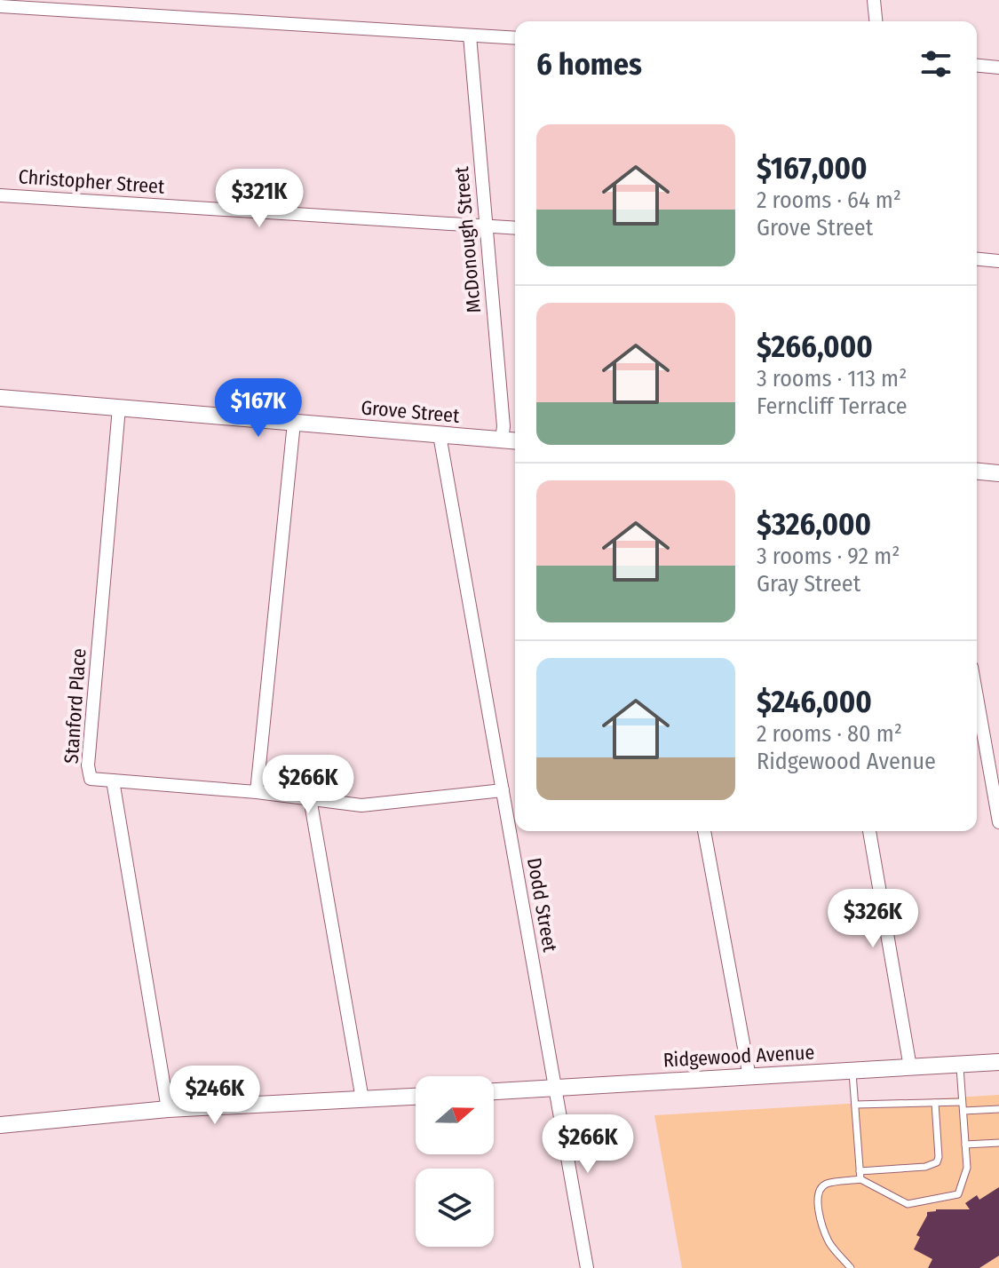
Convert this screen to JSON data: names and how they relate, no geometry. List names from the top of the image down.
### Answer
{
  "streets": {
    "street": [
      "Christopher Street",
      "McDonough Street",
      "Grove Street",
      "Stanford Place",
      "Dodd Street",
      "Ridgewood Avenue"
    ]
  },
  "crossings": [
    ["Christopher Street", "McDonough Street"],
    ["McDonough Street", "Grove Street"],
    ["Grove Street", "Stanford Place"],
    ["Grove Street", "Dodd Street"],
    ["Dodd Street", "Ridgewood Avenue"]
  ],
  "north": "right",
  "page": {
    "heading": "6 homes",
    "list": [
      {
        "name": "$167,000",
        "note": "2 rooms · 64 m² · Grove Street"
      },
      {
        "name": "$266,000",
        "note": "3 rooms · 113 m² · Ferncliff Terrace"
      },
      {
        "name": "$326,000",
        "note": "3 rooms · 92 m² · Gray Street"
      },
      {
        "name": "$246,000",
        "note": "2 rooms · 80 m² · Ridgewood Avenue"
      }
    ],
    "price": [
      "$321K",
      "$167K",
      "$266K",
      "$326K",
      "$246K",
      "$266K"
    ]
  }
}
